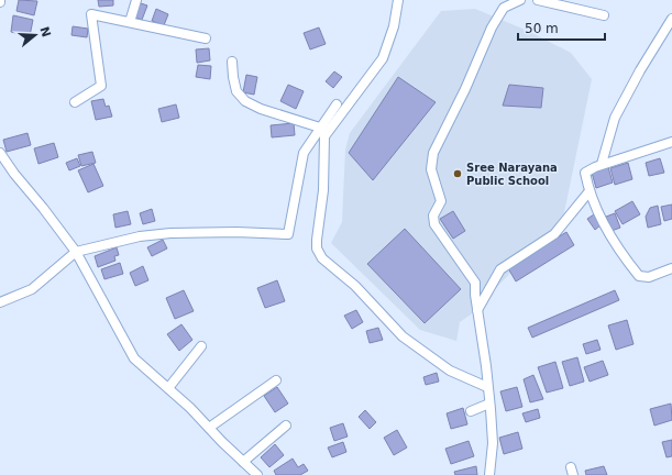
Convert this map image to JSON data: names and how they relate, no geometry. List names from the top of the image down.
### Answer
{
  "places": ["Sree Narayana Public School"],
  "scale_bar": "50 m",
  "north": "right"
}
